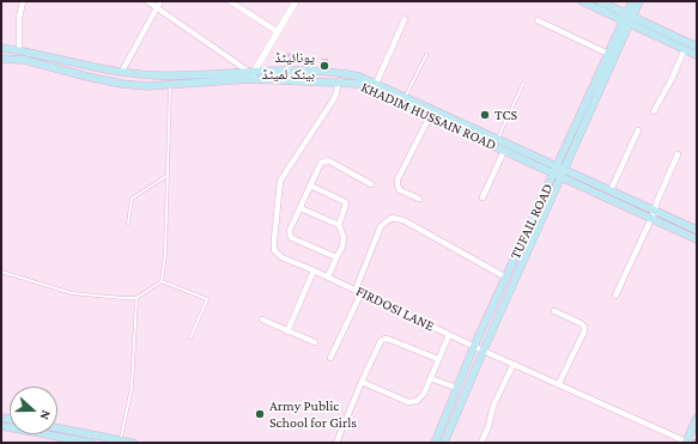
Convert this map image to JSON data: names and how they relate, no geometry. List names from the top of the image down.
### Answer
{
  "streets": {
    "main road": ["KHADIM HUSSAIN ROAD", "TUFAIL ROAD"],
    "street": ["FIRDOSI LANE"]
  },
  "crossings": [
    ["KHADIM HUSSAIN ROAD", "TUFAIL ROAD"],
    ["KHADIM HUSSAIN ROAD", "FIRDOSI LANE"],
    ["TUFAIL ROAD", "FIRDOSI LANE"]
  ],
  "places": ["یونائیٹڈ بینک لمیٹڈ", "TCS", "Army Public School for Girls"],
  "north": "right"
}
